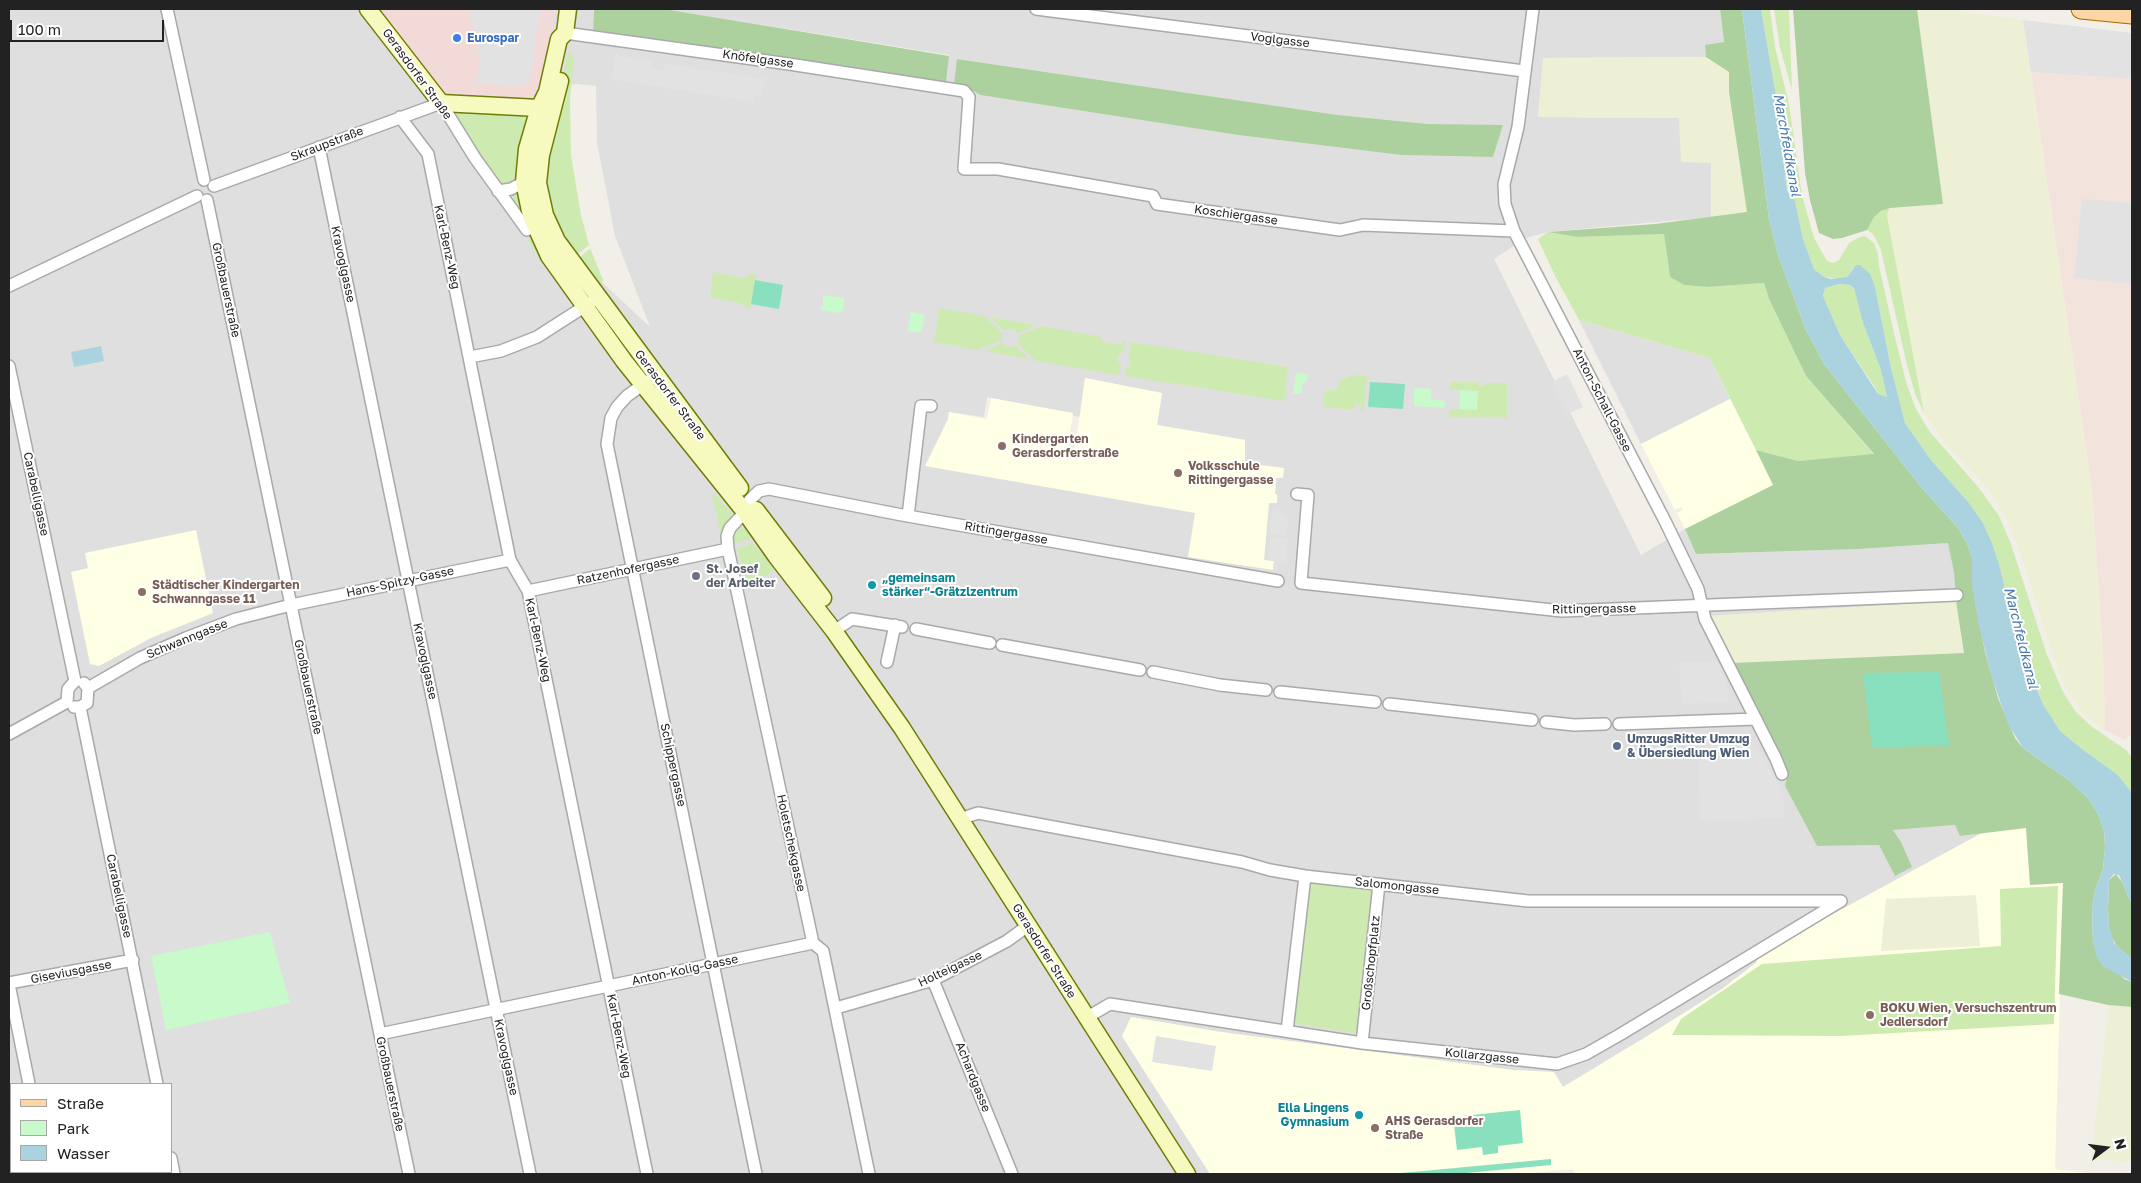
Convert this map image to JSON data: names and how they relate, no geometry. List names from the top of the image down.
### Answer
{
  "streets": {
    "main road": ["Gerasdorfer Straße"],
    "street": [
      "Voglgasse",
      "Knöfelgasse",
      "Skraupstraße",
      "Koschiergasse",
      "Karl-Benz-Weg",
      "Kravoglgasse",
      "Großbauerstraße",
      "Anton-Schall-Gasse",
      "Carabelligasse",
      "Rittingergasse",
      "Ratzenhofergasse",
      "Hans-Spitzy-Gasse",
      "Schwanngasse",
      "Schippergasse",
      "Holetschekgasse",
      "Salomongasse",
      "Großschopfplatz",
      "Holteigasse",
      "Anton-Kolig-Gasse",
      "Giseviusgasse",
      "Kollarzgasse",
      "Achardgasse"
    ]
  },
  "crossings": [
    ["Voglgasse", "Anton-Schall-Gasse"],
    ["Knöfelgasse", "Gerasdorfer Straße"],
    ["Knöfelgasse", "Koschiergasse"],
    ["Gerasdorfer Straße", "Skraupstraße"],
    ["Gerasdorfer Straße", "Rittingergasse"],
    ["Gerasdorfer Straße", "Schippergasse"],
    ["Gerasdorfer Straße", "Holetschekgasse"],
    ["Gerasdorfer Straße", "Salomongasse"],
    ["Gerasdorfer Straße", "Holteigasse"],
    ["Gerasdorfer Straße", "Kollarzgasse"],
    ["Skraupstraße", "Karl-Benz-Weg"],
    ["Skraupstraße", "Kravoglgasse"],
    ["Koschiergasse", "Anton-Schall-Gasse"],
    ["Karl-Benz-Weg", "Ratzenhofergasse"],
    ["Karl-Benz-Weg", "Hans-Spitzy-Gasse"],
    ["Karl-Benz-Weg", "Anton-Kolig-Gasse"],
    ["Kravoglgasse", "Hans-Spitzy-Gasse"],
    ["Kravoglgasse", "Anton-Kolig-Gasse"],
    ["Großbauerstraße", "Hans-Spitzy-Gasse"],
    ["Großbauerstraße", "Schwanngasse"],
    ["Großbauerstraße", "Anton-Kolig-Gasse"],
    ["Anton-Schall-Gasse", "Rittingergasse"],
    ["Carabelligasse", "Schwanngasse"],
    ["Carabelligasse", "Giseviusgasse"],
    ["Rittingergasse", "Holetschekgasse"],
    ["Ratzenhofergasse", "Schippergasse"],
    ["Ratzenhofergasse", "Holetschekgasse"],
    ["Hans-Spitzy-Gasse", "Schwanngasse"],
    ["Schippergasse", "Anton-Kolig-Gasse"],
    ["Holetschekgasse", "Holteigasse"],
    ["Holetschekgasse", "Anton-Kolig-Gasse"],
    ["Salomongasse", "Großschopfplatz"],
    ["Salomongasse", "Kollarzgasse"],
    ["Großschopfplatz", "Kollarzgasse"],
    ["Holteigasse", "Achardgasse"]
  ],
  "water": ["Marchfeldkanal"],
  "places": [
    "Eurospar",
    "Kindergarten Gerasdorferstraße",
    "Volksschule Rittingergasse",
    "St. Josef der Arbeiter",
    "„gemeinsam stärker“-Grätzlzentrum",
    "Städtischer Kindergarten Schwanngasse 11",
    "UmzugsRitter Umzug & Übersiedlung Wien",
    "BOKU Wien, Versuchszentrum Jedlersdorf",
    "Ella Lingens Gymnasium",
    "AHS Gerasdorfer Straße"
  ],
  "legend": ["Straße", "Park", "Wasser"],
  "scale_bar": "100 m",
  "north": "right"
}
